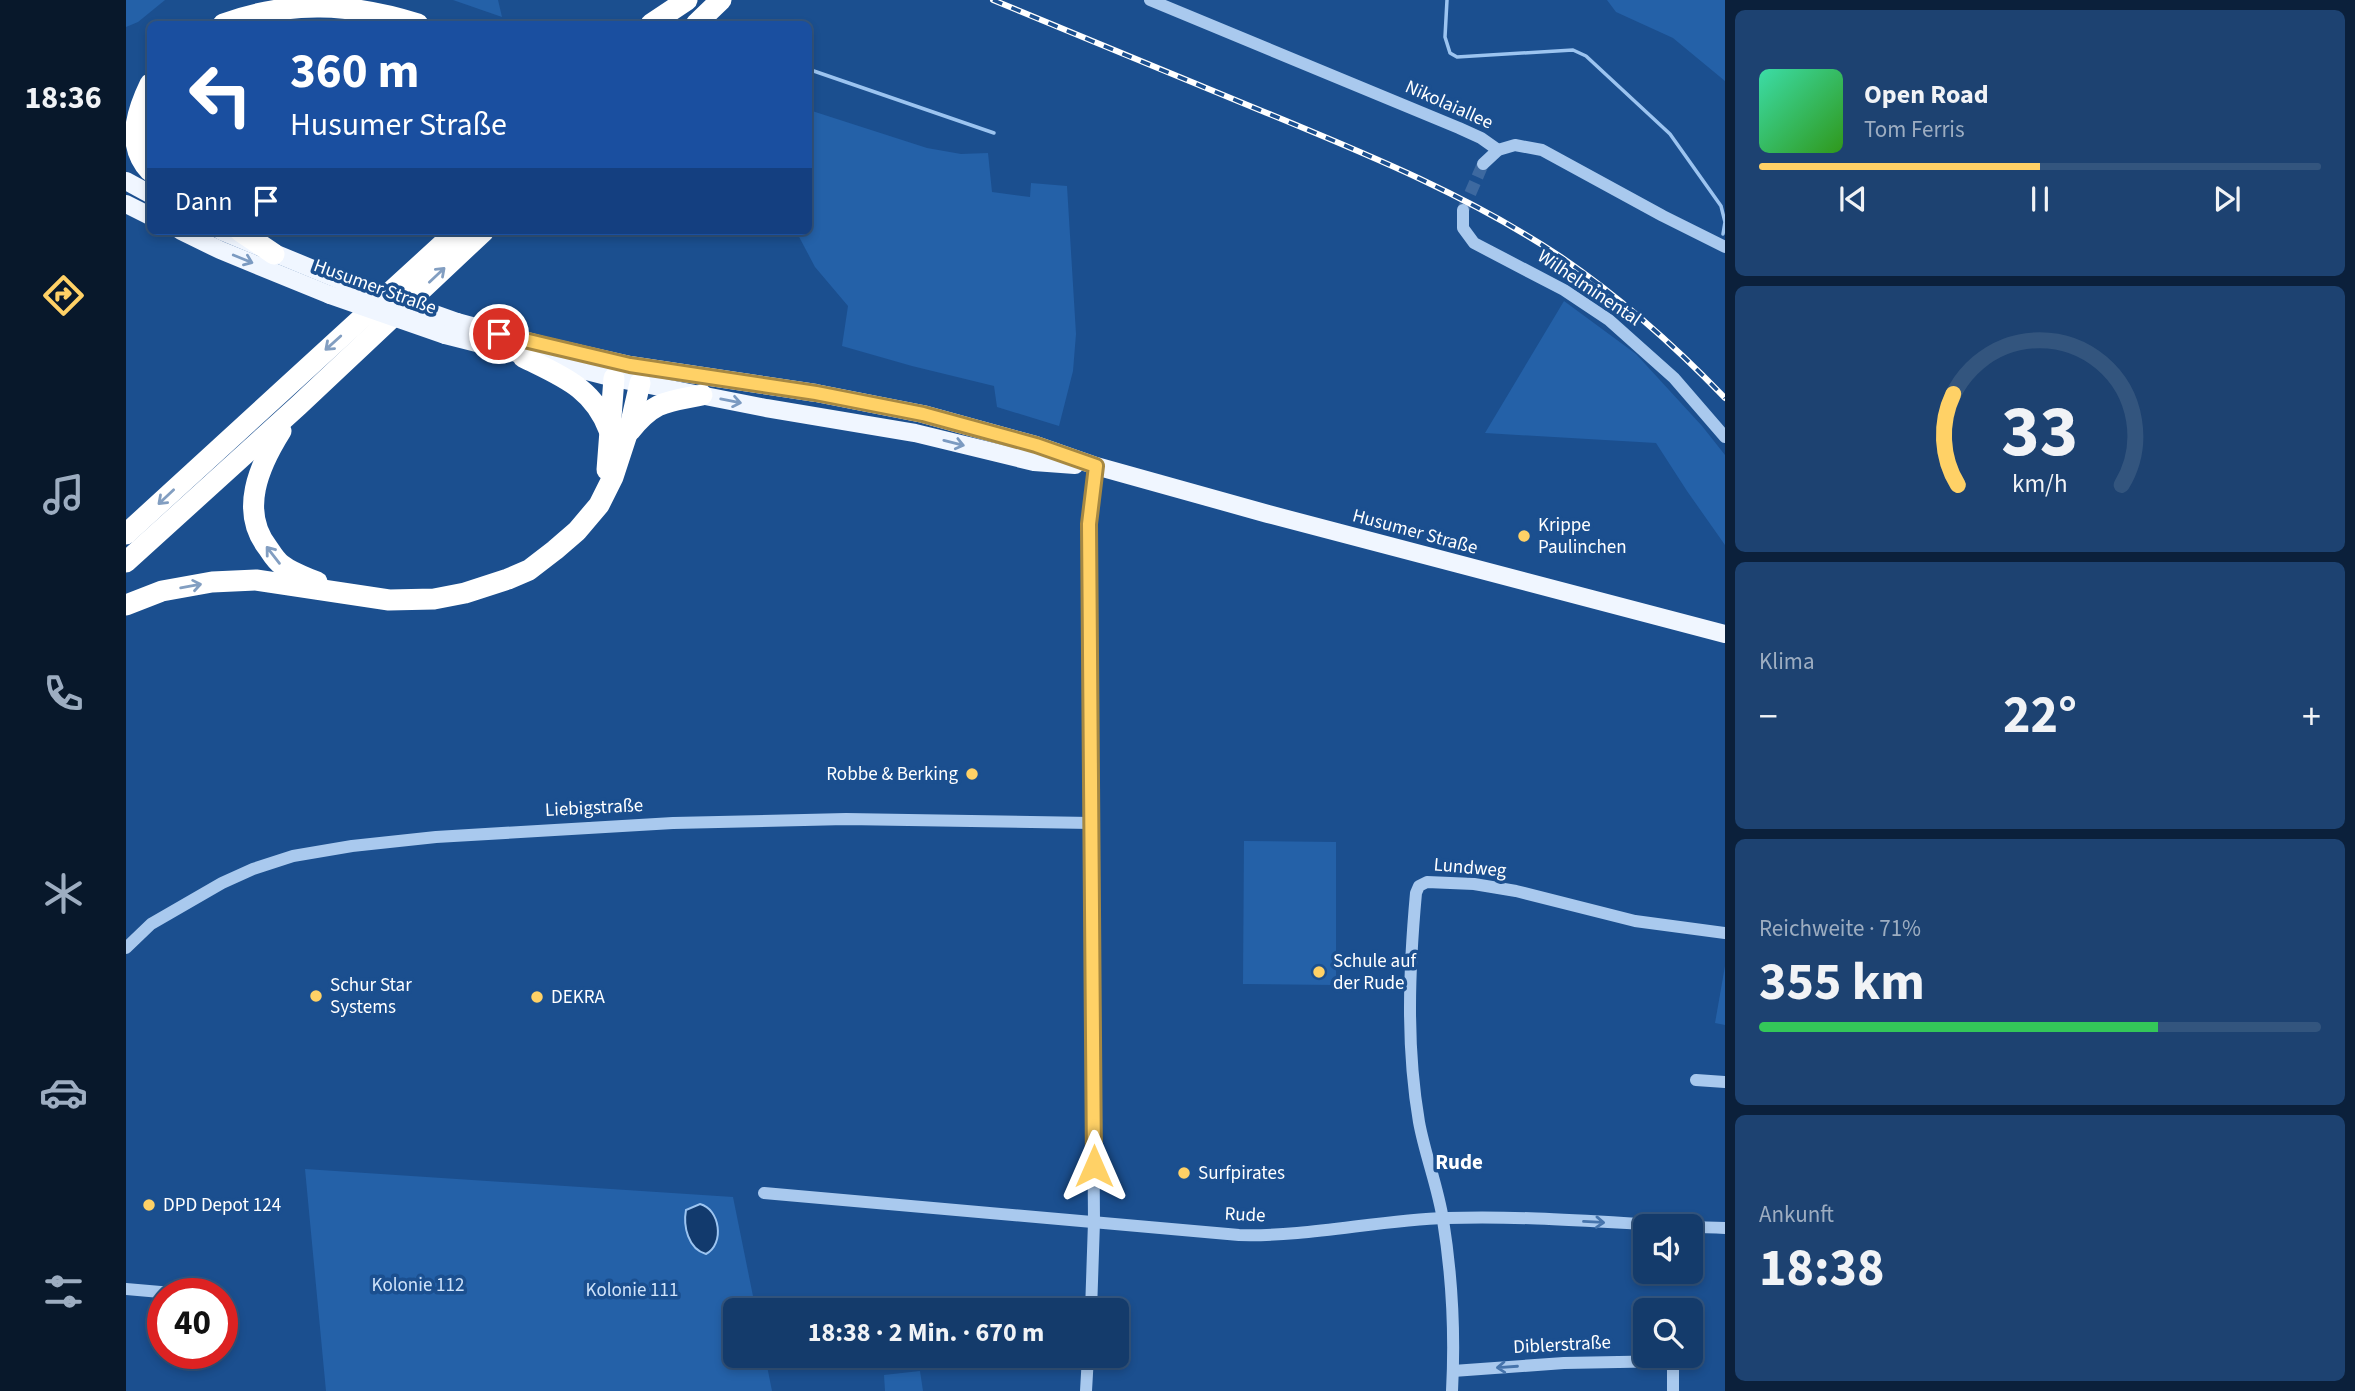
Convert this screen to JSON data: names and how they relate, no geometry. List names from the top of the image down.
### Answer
{
  "streets": {
    "main road": ["Husumer Straße"],
    "street": [
      "Nikolaiallee",
      "Wilhelminental",
      "Liebigstraße",
      "Lundweg",
      "Rude",
      "Diblerstraße"
    ]
  },
  "crossings": [
    ["Lundweg", "Rude"]
  ],
  "one_way": ["Diblerstraße"],
  "districts": ["Rude"],
  "parks": ["Kolonie 112", "Kolonie 111"],
  "places": [
    "Krippe Paulinchen",
    "Robbe & Berking",
    "Schule auf der Rude",
    "Schur Star Systems",
    "DEKRA",
    "Surfpirates",
    "DPD Depot 124"
  ],
  "page": {
    "tabs": "18:36",
    "turn": ["360 m", "Husumer Straße"],
    "song": ["Open Road", "Tom Ferris"],
    "then": "Dann",
    "tile": [
      "Klima",
      ["Reichweite · 71%", "355 km"],
      ["Ankunft", "18:38"]
    ],
    "heat": ["−", "22°", "+"],
    "limit": "40",
    "trip": "18:38 · 2 Min. · 670 m",
    "gauge": ["33", "km/h"]
  }
}
